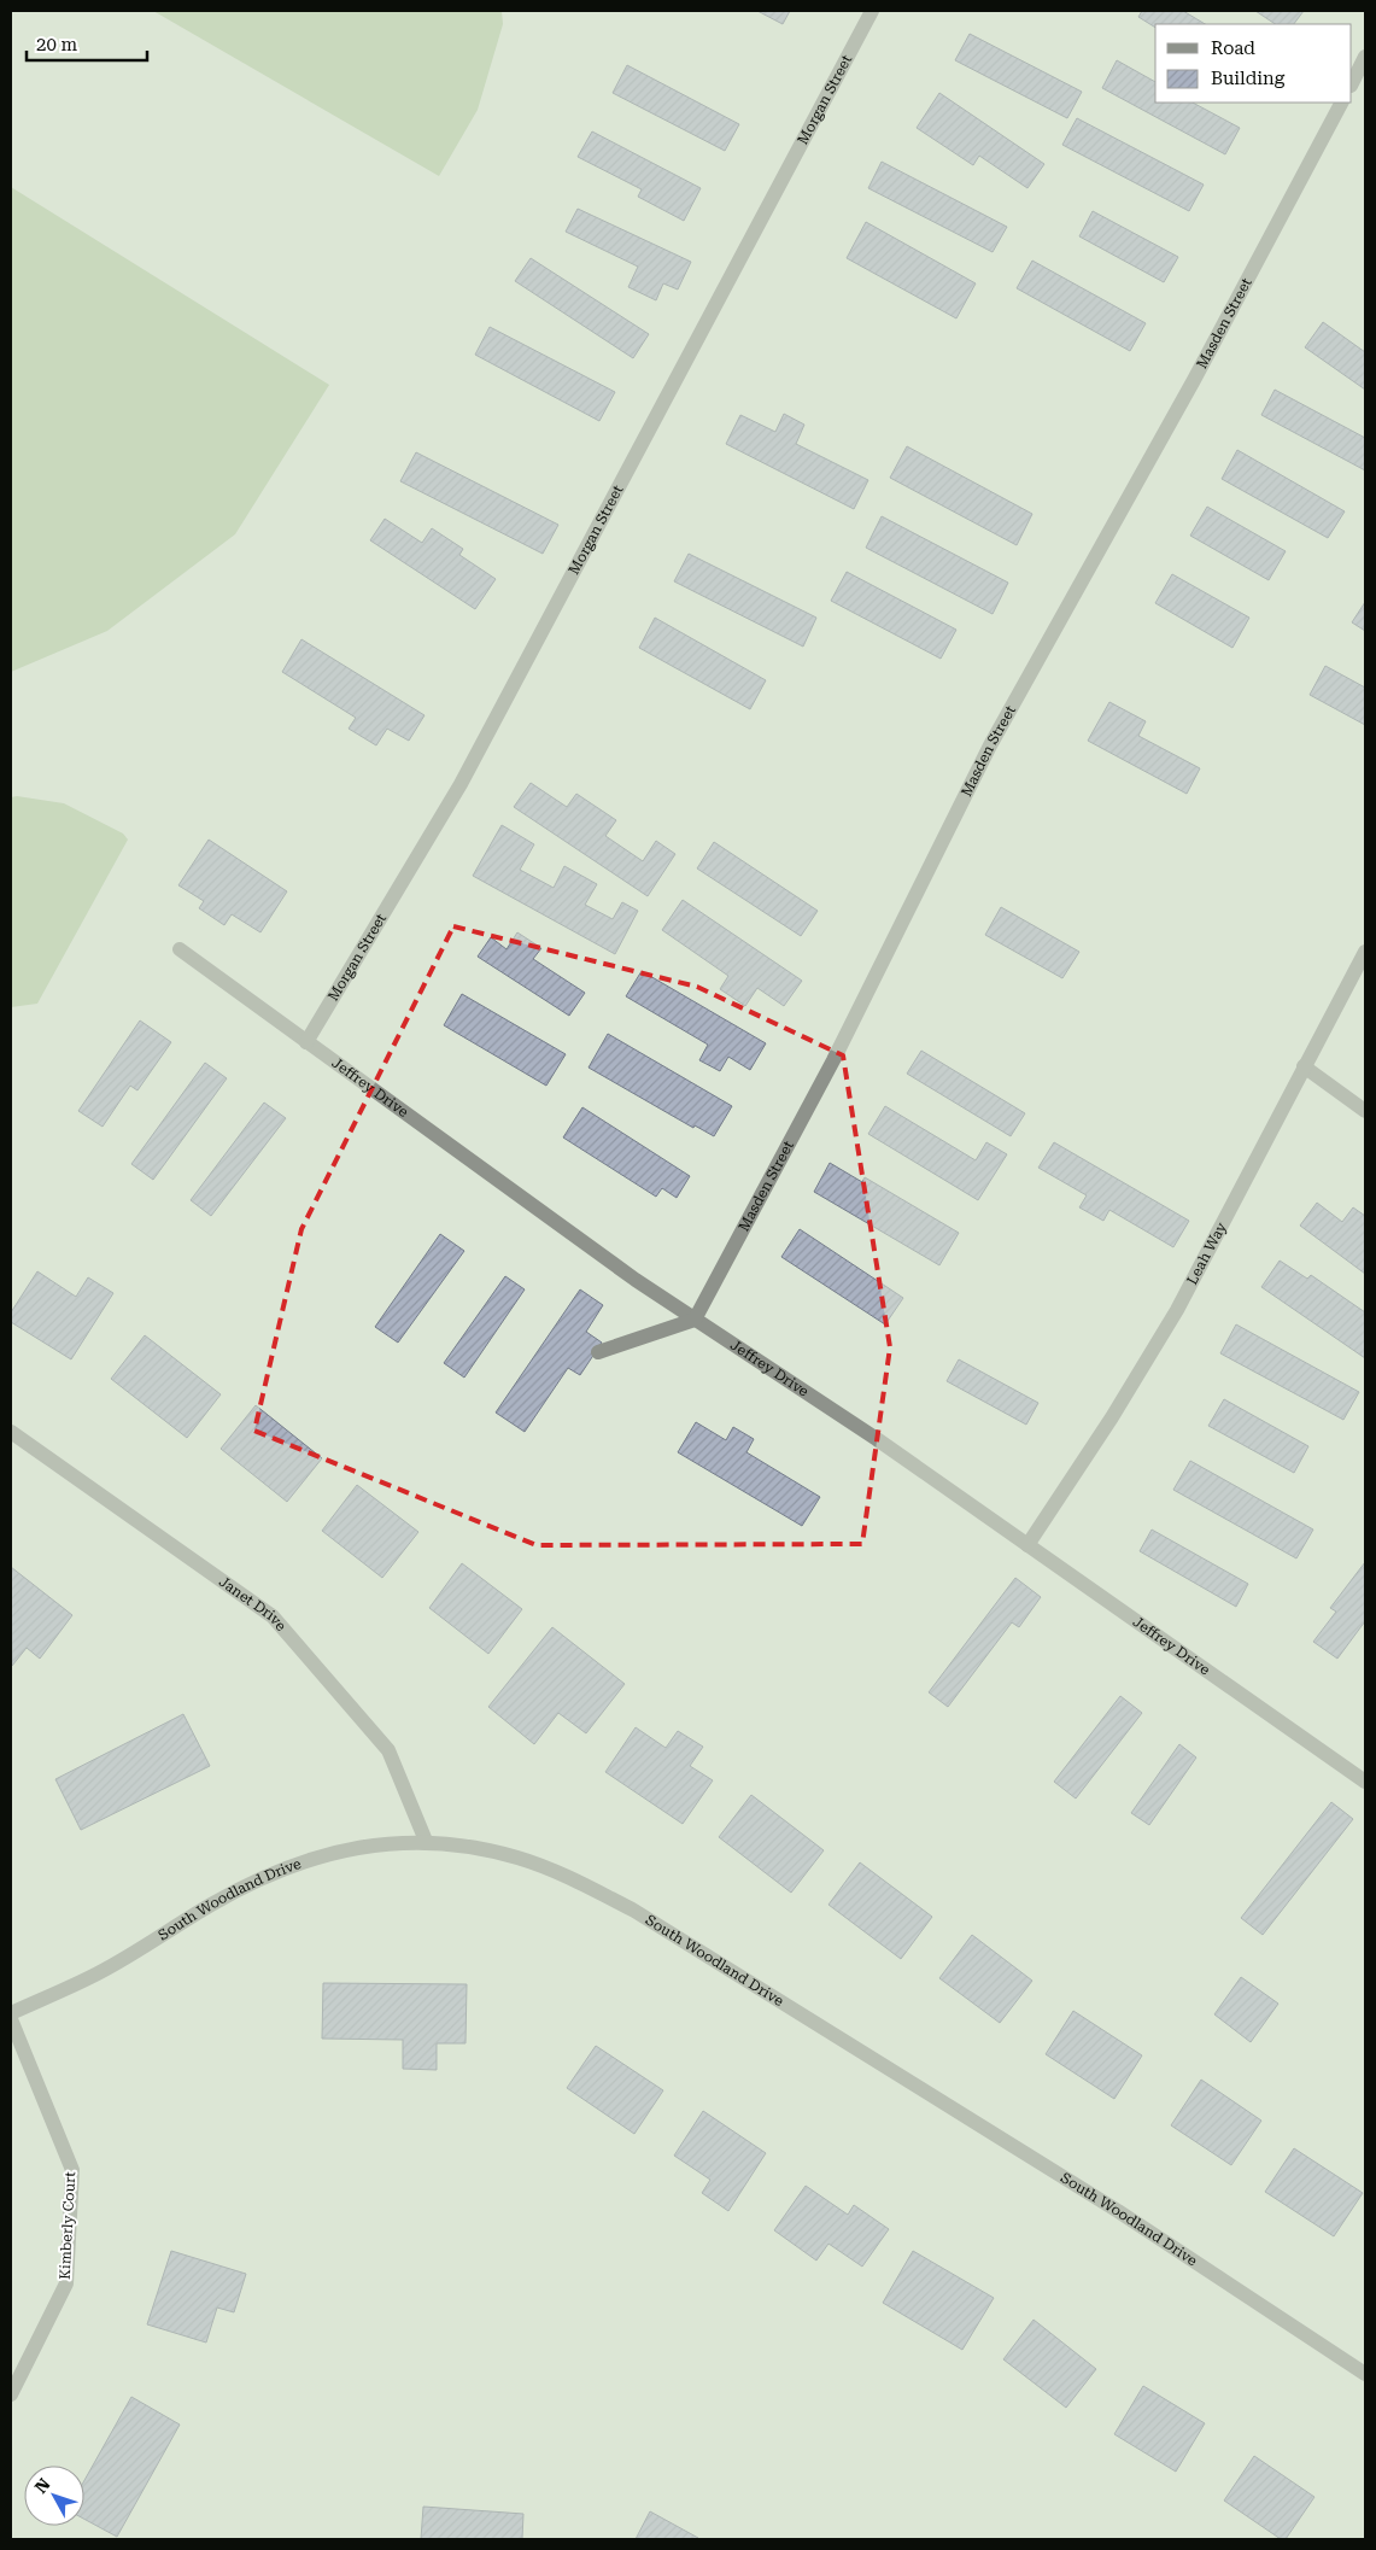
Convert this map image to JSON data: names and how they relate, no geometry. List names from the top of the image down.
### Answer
{
  "streets": {
    "street": [
      "Morgan Street",
      "Masden Street",
      "Jeffrey Drive",
      "Leah Way",
      "Janet Drive",
      "South Woodland Drive",
      "Kimberly Court"
    ]
  },
  "crossings": [
    ["Morgan Street", "Jeffrey Drive"],
    ["Masden Street", "Jeffrey Drive"],
    ["Jeffrey Drive", "Leah Way"],
    ["Janet Drive", "South Woodland Drive"]
  ],
  "legend": ["Road", "Building"],
  "scale_bar": "20 m",
  "north": "top left"
}
